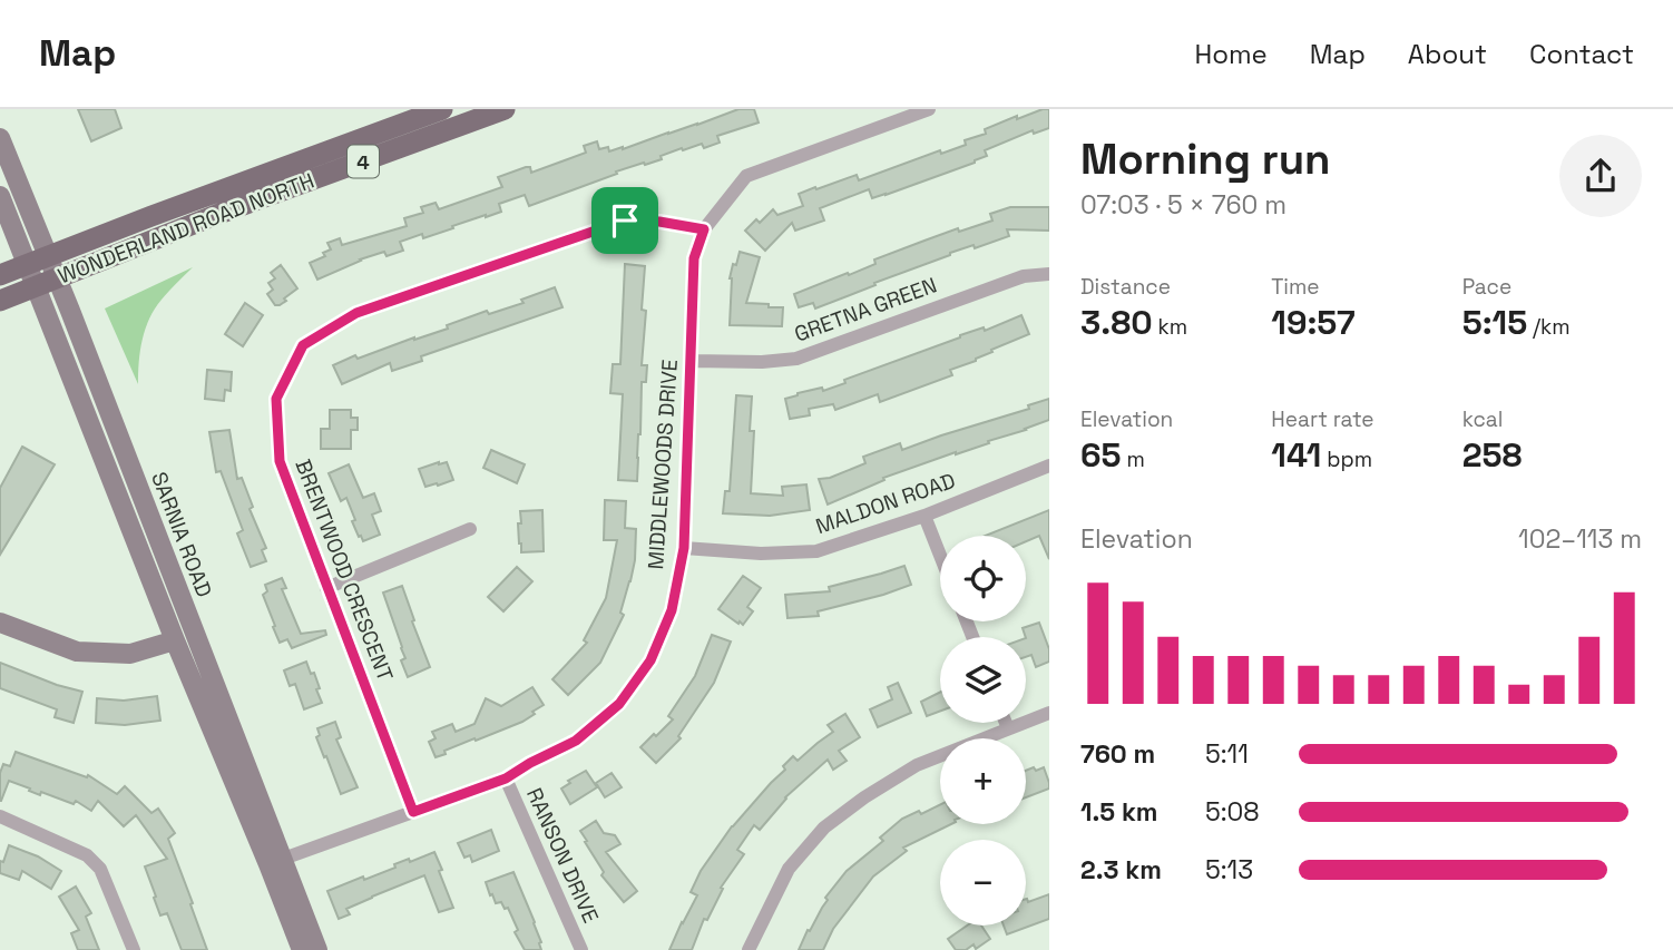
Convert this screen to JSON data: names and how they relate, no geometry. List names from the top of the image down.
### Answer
{
  "streets": {
    "main road": ["4", "WONDERLAND ROAD NORTH", "SARNIA ROAD"],
    "street": [
      "GRETNA GREEN",
      "MIDDLEWOODS DRIVE",
      "MALDON ROAD",
      "BRENTWOOD CRESCENT",
      "RANSON DRIVE"
    ]
  },
  "crossings": [
    ["WONDERLAND ROAD NORTH", "SARNIA ROAD"],
    ["GRETNA GREEN", "MIDDLEWOODS DRIVE"],
    ["MIDDLEWOODS DRIVE", "MALDON ROAD"],
    ["MIDDLEWOODS DRIVE", "SARNIA ROAD"],
    ["MIDDLEWOODS DRIVE", "BRENTWOOD CRESCENT"],
    ["MIDDLEWOODS DRIVE", "RANSON DRIVE"]
  ],
  "page": {
    "header": "Map",
    "nav": [
      "Home",
      "Map",
      "About",
      "Contact"
    ],
    "heading": ["Morning run", "07:03 · 5 × 760 m"],
    "stats": [
      ["Distance", "3.80 km"],
      ["Time", "19:57"],
      ["Pace", "5:15 /km"],
      ["Elevation", "65 m"],
      ["Heart rate", "141 bpm"],
      ["kcal", "258"]
    ],
    "chart": ["Elevation", "102–113 m"],
    "map_buttons": ["+", "−"],
    "list": [
      {
        "name": "760 m",
        "note": "5:11"
      },
      {
        "name": "1.5 km",
        "note": "5:08"
      },
      {
        "name": "2.3 km",
        "note": "5:13"
      }
    ]
  }
}
